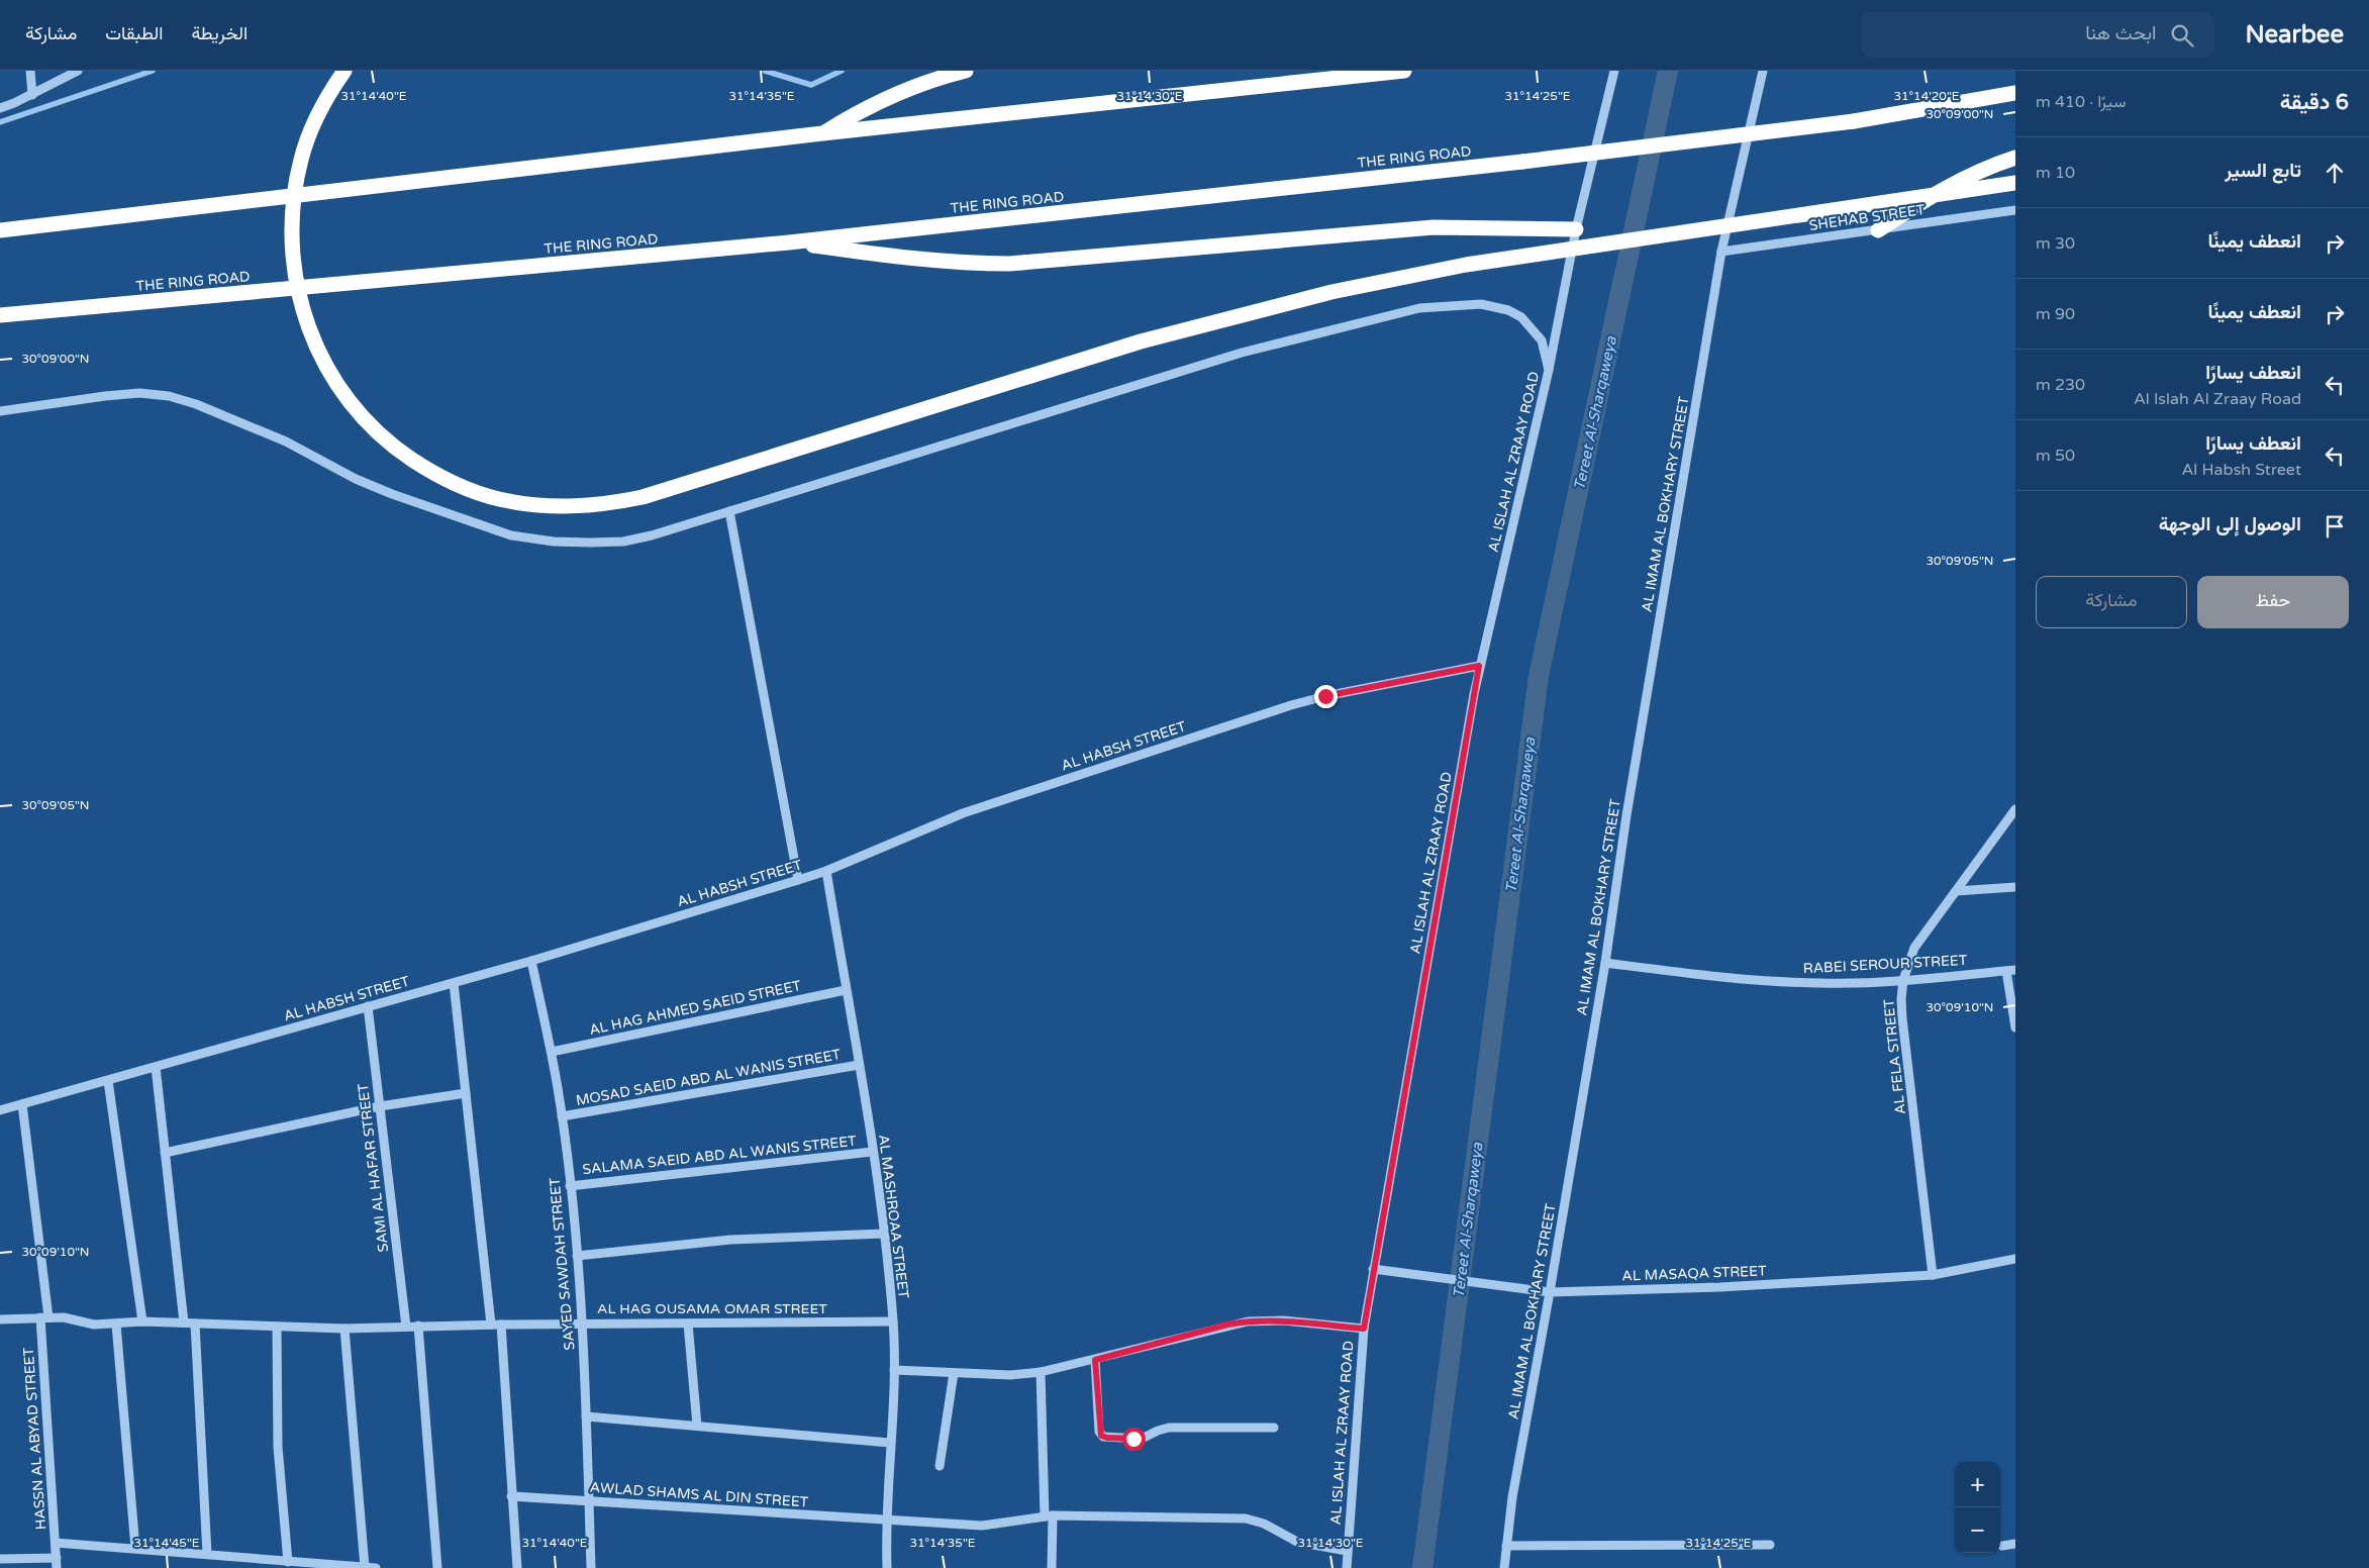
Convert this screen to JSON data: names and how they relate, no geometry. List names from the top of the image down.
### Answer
{
  "streets": {
    "highway": ["THE RING ROAD"],
    "street": [
      "SHEHAB STREET",
      "AL ISLAH AL ZRAAY ROAD",
      "AL IMAM AL BOKHARY STREET",
      "AL HABSH STREET",
      "RABEI SEROUR STREET",
      "AL HAG AHMED SAEID STREET",
      "AL FELA STREET",
      "MOSAD SAEID ABD AL WANIS STREET",
      "SALAMA SAEID ABD AL WANIS STREET",
      "SAMI AL HAFAR STREET",
      "AL MASHROAA STREET",
      "SAYED SAWDAH STREET",
      "AL MASAQA STREET",
      "AL HAG OUSAMA OMAR STREET",
      "HASSN AL ABYAD STREET",
      "AWLAD SHAMS AL DIN STREET"
    ]
  },
  "crossings": [
    ["SHEHAB STREET", "AL IMAM AL BOKHARY STREET"],
    ["AL ISLAH AL ZRAAY ROAD", "AL HABSH STREET"],
    ["AL ISLAH AL ZRAAY ROAD", "AL MASAQA STREET"],
    ["AL ISLAH AL ZRAAY ROAD", "AWLAD SHAMS AL DIN STREET"],
    ["AL IMAM AL BOKHARY STREET", "RABEI SEROUR STREET"],
    ["AL IMAM AL BOKHARY STREET", "AL MASAQA STREET"],
    ["AL HABSH STREET", "SAMI AL HAFAR STREET"],
    ["AL HABSH STREET", "AL MASHROAA STREET"],
    ["AL HABSH STREET", "SAYED SAWDAH STREET"],
    ["AL HABSH STREET", "HASSN AL ABYAD STREET"],
    ["RABEI SEROUR STREET", "AL FELA STREET"],
    ["AL HAG AHMED SAEID STREET", "AL MASHROAA STREET"],
    ["AL HAG AHMED SAEID STREET", "SAYED SAWDAH STREET"],
    ["AL FELA STREET", "AL MASAQA STREET"],
    ["MOSAD SAEID ABD AL WANIS STREET", "AL MASHROAA STREET"],
    ["MOSAD SAEID ABD AL WANIS STREET", "SAYED SAWDAH STREET"],
    ["SALAMA SAEID ABD AL WANIS STREET", "AL MASHROAA STREET"],
    ["SALAMA SAEID ABD AL WANIS STREET", "SAYED SAWDAH STREET"],
    ["SAMI AL HAFAR STREET", "AL HAG OUSAMA OMAR STREET"],
    ["AL MASHROAA STREET", "AL HAG OUSAMA OMAR STREET"],
    ["AL MASHROAA STREET", "AWLAD SHAMS AL DIN STREET"],
    ["SAYED SAWDAH STREET", "AL HAG OUSAMA OMAR STREET"],
    ["SAYED SAWDAH STREET", "AWLAD SHAMS AL DIN STREET"],
    ["AL HAG OUSAMA OMAR STREET", "HASSN AL ABYAD STREET"]
  ],
  "water": ["Tereet Al-Sharqaweya"],
  "page": {
    "header": "Nearbee",
    "search": "ابحث هنا",
    "nav": ["الخريطة", "الطبقات", "مشاركة"],
    "heading": ["6 دقيقة", "سيرًا · 410 m"],
    "list": [
      ["تابع السير", "10 m"],
      ["انعطف يمينًا", "30 m"],
      ["انعطف يمينًا", "90 m"],
      ["انعطف يسارًا", "Al Islah Al Zraay Road", "230 m"],
      ["انعطف يسارًا", "Al Habsh Street", "50 m"],
      "الوصول إلى الوجهة"
    ],
    "buttons": ["حفظ", "مشاركة"],
    "map_buttons": ["+", "−"]
  },
  "coordinates": [
    "31°14'40\"E",
    "31°14'35\"E",
    "31°14'30\"E",
    "31°14'25\"E",
    "31°14'20\"E",
    "30°09'00\"N",
    "30°09'05\"N",
    "30°09'10\"N",
    "31°14'45\"E"
  ]
}
